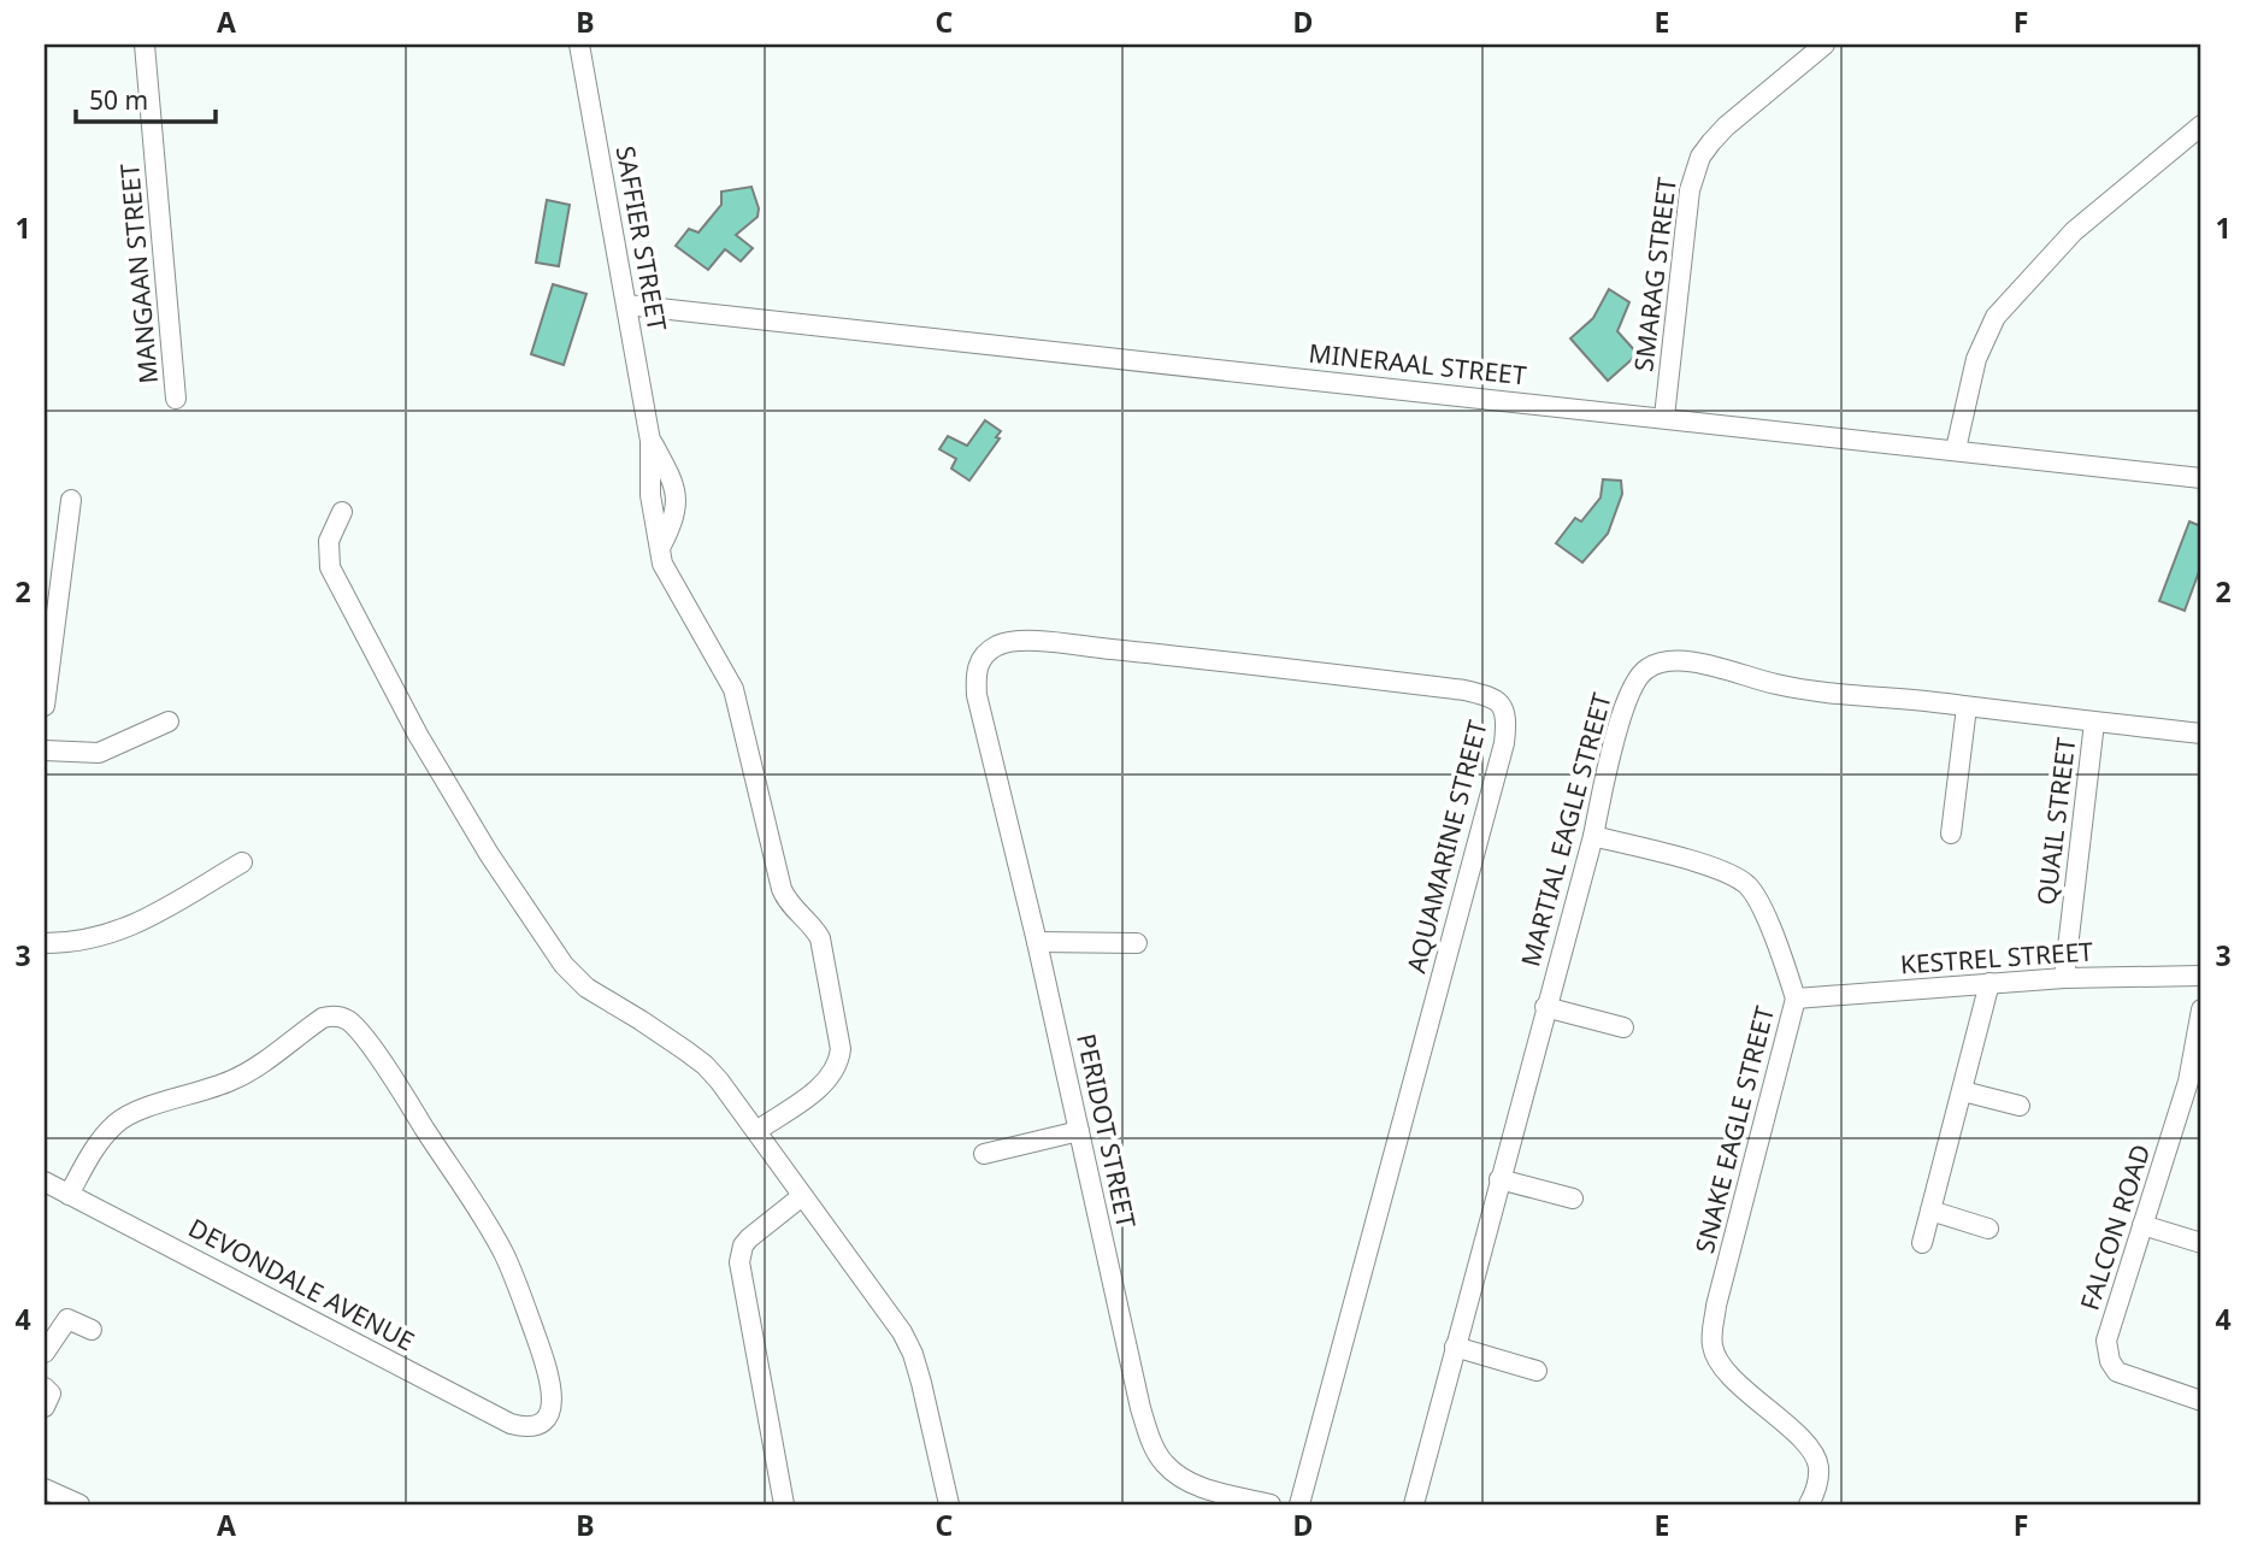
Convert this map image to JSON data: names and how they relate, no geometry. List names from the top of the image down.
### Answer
{
  "streets": {
    "street": [
      "SAFFIER STREET",
      "MANGAAN STREET",
      "SMARAG STREET",
      "MINERAAL STREET",
      "QUAIL STREET",
      "MARTIAL EAGLE STREET",
      "AQUAMARINE STREET",
      "KESTREL STREET",
      "SNAKE EAGLE STREET",
      "PERIDOT STREET",
      "FALCON ROAD",
      "DEVONDALE AVENUE"
    ]
  },
  "crossings": [
    ["SAFFIER STREET", "MINERAAL STREET"],
    ["SMARAG STREET", "MINERAAL STREET"],
    ["QUAIL STREET", "MARTIAL EAGLE STREET"],
    ["QUAIL STREET", "KESTREL STREET"],
    ["MARTIAL EAGLE STREET", "SNAKE EAGLE STREET"],
    ["AQUAMARINE STREET", "PERIDOT STREET"],
    ["KESTREL STREET", "SNAKE EAGLE STREET"]
  ],
  "scale_bar": "50 m",
  "grid": {
    "columns": [
      "A",
      "B",
      "C",
      "D",
      "E",
      "F"
    ],
    "rows": [
      "1",
      "2",
      "3",
      "4"
    ]
  }
}
